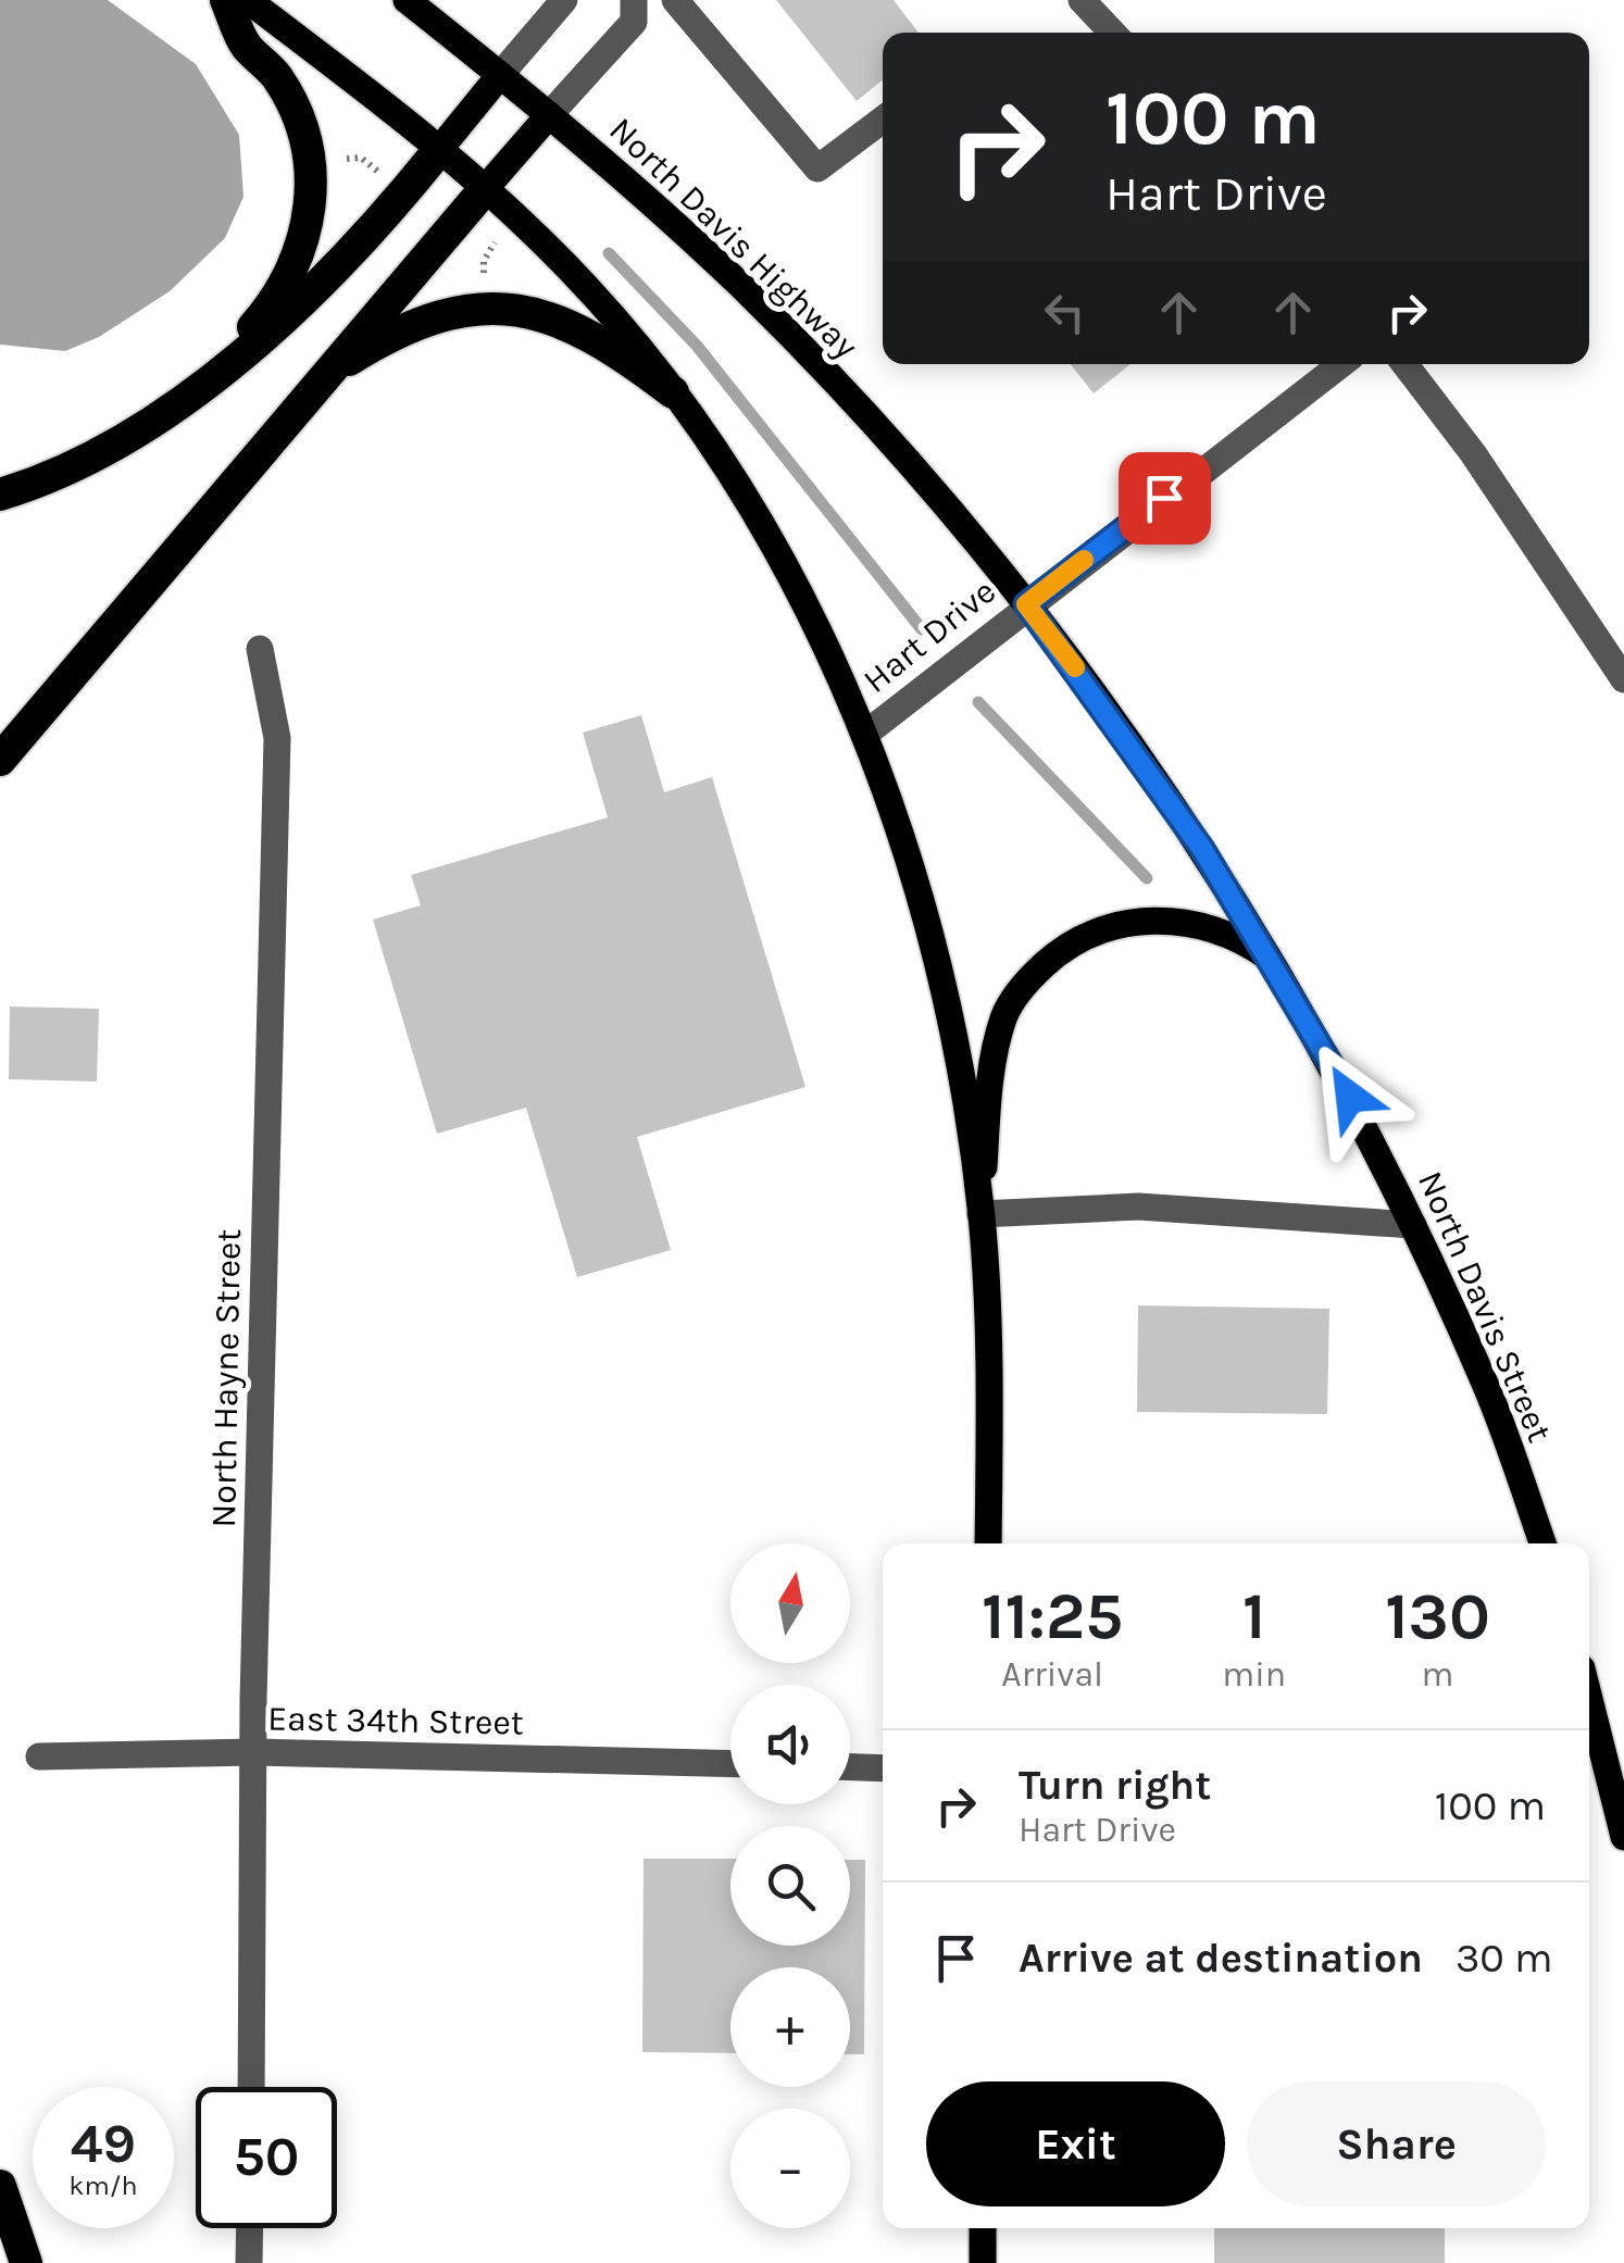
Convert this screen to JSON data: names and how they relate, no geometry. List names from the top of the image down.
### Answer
{
  "streets": {
    "main road": ["North Davis Highway", "North Davis Street"],
    "street": ["Hart Drive", "North Hayne Street", "East 34th Street"]
  },
  "crossings": [
    ["North Davis Highway", "Hart Drive"],
    ["North Davis Highway", "North Davis Street"],
    ["Hart Drive", "North Davis Street"],
    ["North Hayne Street", "East 34th Street"]
  ],
  "north": "top",
  "page": {
    "turn": ["100 m", "Hart Drive"],
    "map_buttons": ["+", "−"],
    "eta": [
      "11:25",
      "Arrival",
      "1",
      "min",
      "130",
      "m"
    ],
    "list": [
      {
        "name": "Turn right",
        "note": "Hart Drive",
        "value": "100 m"
      },
      {
        "name": "Arrive at destination",
        "value": "30 m"
      }
    ],
    "buttons": ["Exit", "Share"],
    "speed": "49 km/h",
    "limit": "50"
  }
}
